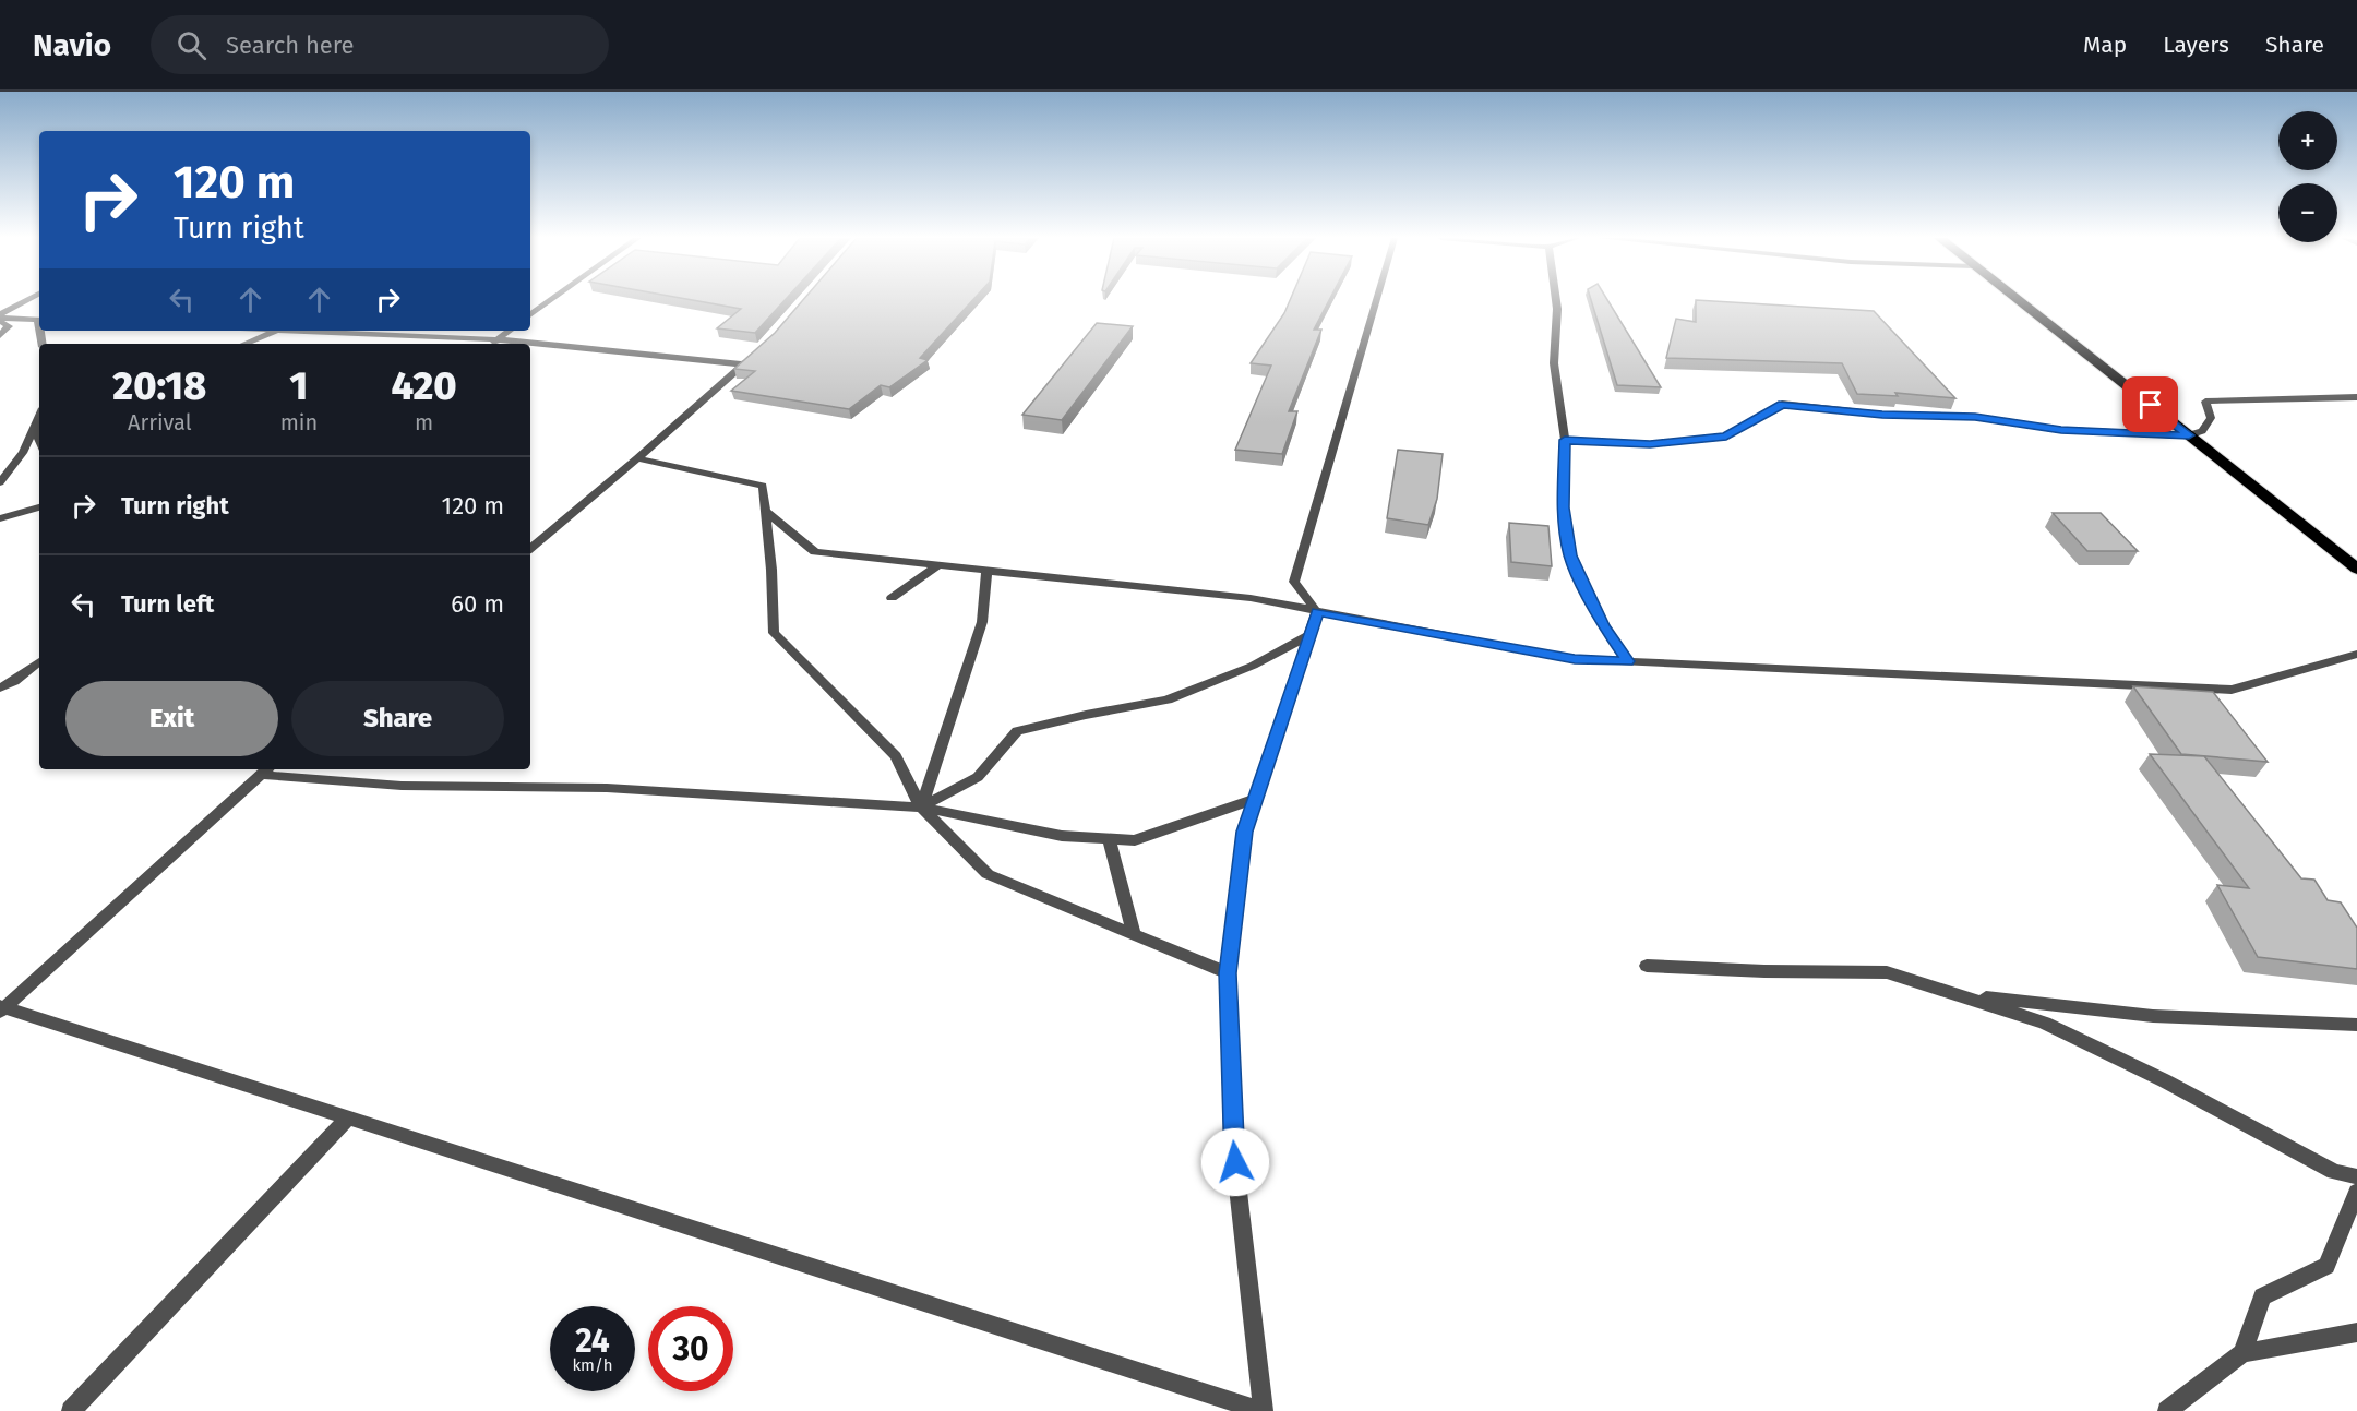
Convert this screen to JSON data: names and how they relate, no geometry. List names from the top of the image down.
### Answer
{
  "page": {
    "header": "Navio",
    "search": "Search here",
    "nav": ["Map", "Layers", "Share"],
    "map_buttons": ["+", "−"],
    "turn": ["120 m", "Turn right"],
    "eta": [
      "20:18",
      "Arrival",
      "1",
      "min",
      "420",
      "m"
    ],
    "list": [
      {
        "name": "Turn right",
        "value": "120 m"
      },
      {
        "name": "Turn left",
        "value": "60 m"
      }
    ],
    "buttons": ["Exit", "Share"],
    "speed": "24 km/h",
    "limit": "30"
  }
}
